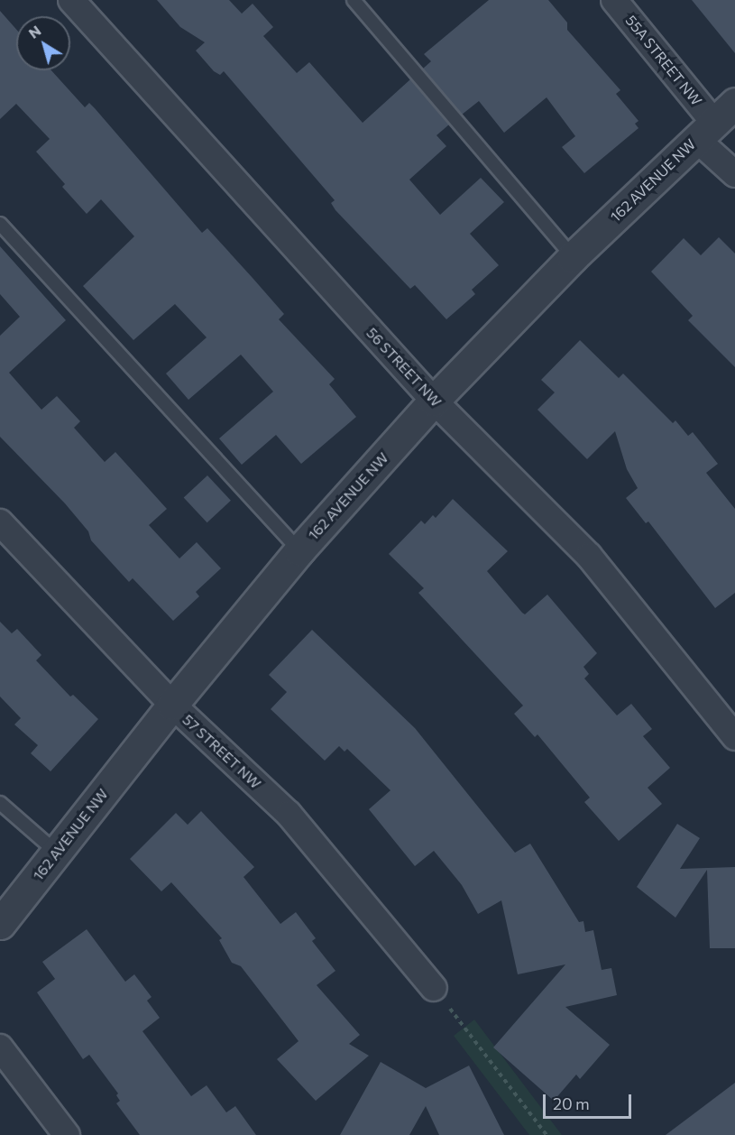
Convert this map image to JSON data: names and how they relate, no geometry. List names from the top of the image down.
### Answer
{
  "streets": {
    "street": [
      "55A STREET NW",
      "162 AVENUE NW",
      "56 STREET NW",
      "57 STREET NW"
    ]
  },
  "crossings": [
    ["55A STREET NW", "162 AVENUE NW"],
    ["162 AVENUE NW", "56 STREET NW"],
    ["162 AVENUE NW", "57 STREET NW"]
  ],
  "scale_bar": "20 m",
  "north": "top left"
}
